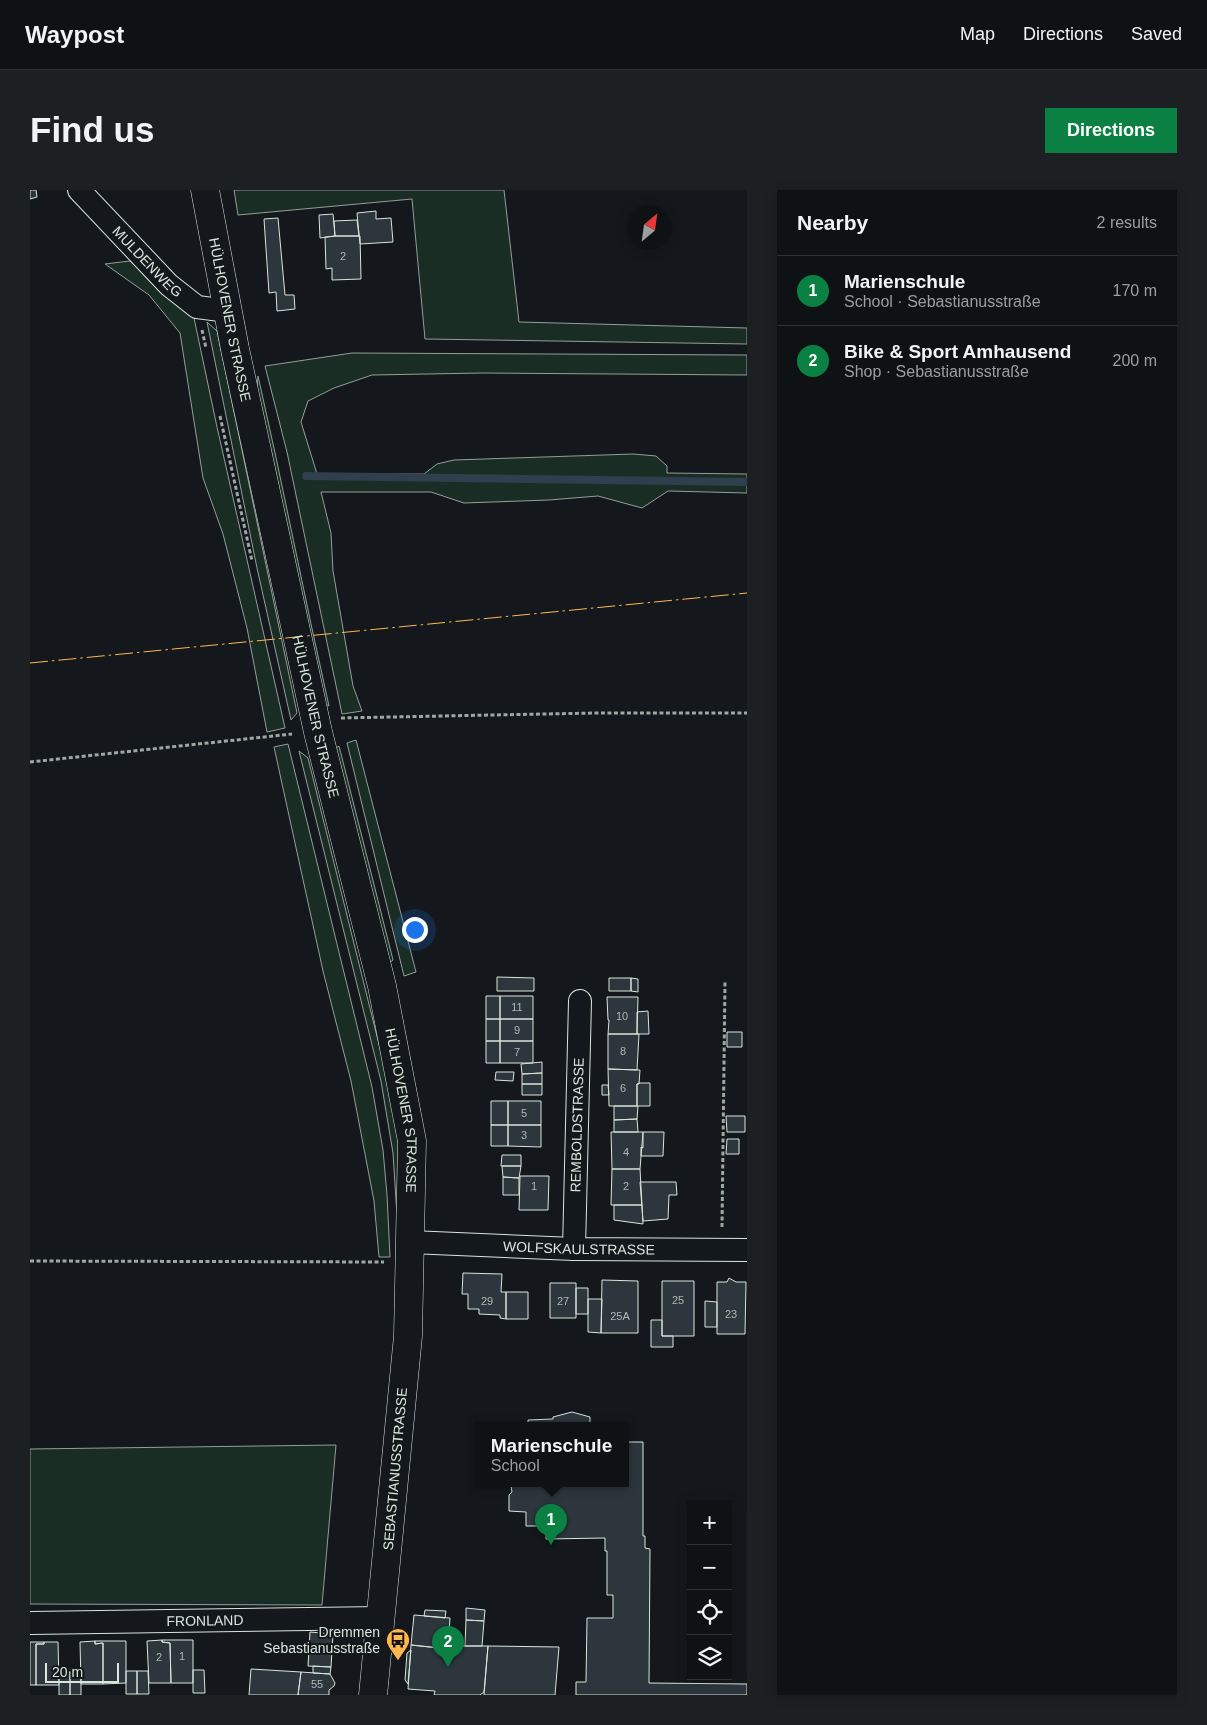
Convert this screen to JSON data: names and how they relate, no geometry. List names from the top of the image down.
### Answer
{
  "streets": {
    "main road": ["HÜLHOVENER STRASSE", "SEBASTIANUSSTRASSE"],
    "street": [
      "MULDENWEG",
      "REMBOLDSTRASSE",
      "WOLFSKAULSTRASSE",
      "FRONLAND"
    ]
  },
  "crossings": [
    ["MULDENWEG", "HÜLHOVENER STRASSE"],
    ["HÜLHOVENER STRASSE", "WOLFSKAULSTRASSE"],
    ["HÜLHOVENER STRASSE", "SEBASTIANUSSTRASSE"],
    ["REMBOLDSTRASSE", "WOLFSKAULSTRASSE"],
    ["WOLFSKAULSTRASSE", "SEBASTIANUSSTRASSE"],
    ["SEBASTIANUSSTRASSE", "FRONLAND"]
  ],
  "places": {
    "bus stop": ["Dremmen Sebastianusstraße"]
  },
  "house_numbers": [
    "2",
    "11",
    "10",
    "9",
    "8",
    "7",
    "6",
    "5",
    "3",
    "4",
    "1",
    "2",
    "25",
    "29",
    "27",
    "23",
    "25A",
    "1",
    "2",
    "55"
  ],
  "scale_bar": "20 m",
  "north": "top right",
  "page": {
    "header": "Waypost",
    "nav": ["Map", "Directions", "Saved"],
    "buttons": "Directions",
    "title": "Find us",
    "heading": ["Nearby", "2 results"],
    "list": [
      {
        "mark": "1",
        "name": "Marienschule",
        "note": "School · Sebastianusstraße",
        "value": "170 m"
      },
      {
        "mark": "2",
        "name": "Bike & Sport Amhausend",
        "note": "Shop · Sebastianusstraße",
        "value": "200 m"
      }
    ],
    "popup": ["Marienschule", "School"],
    "map_buttons": ["+", "−"],
    "pins": ["1", "2"],
    "scale": "20 m"
  }
}
